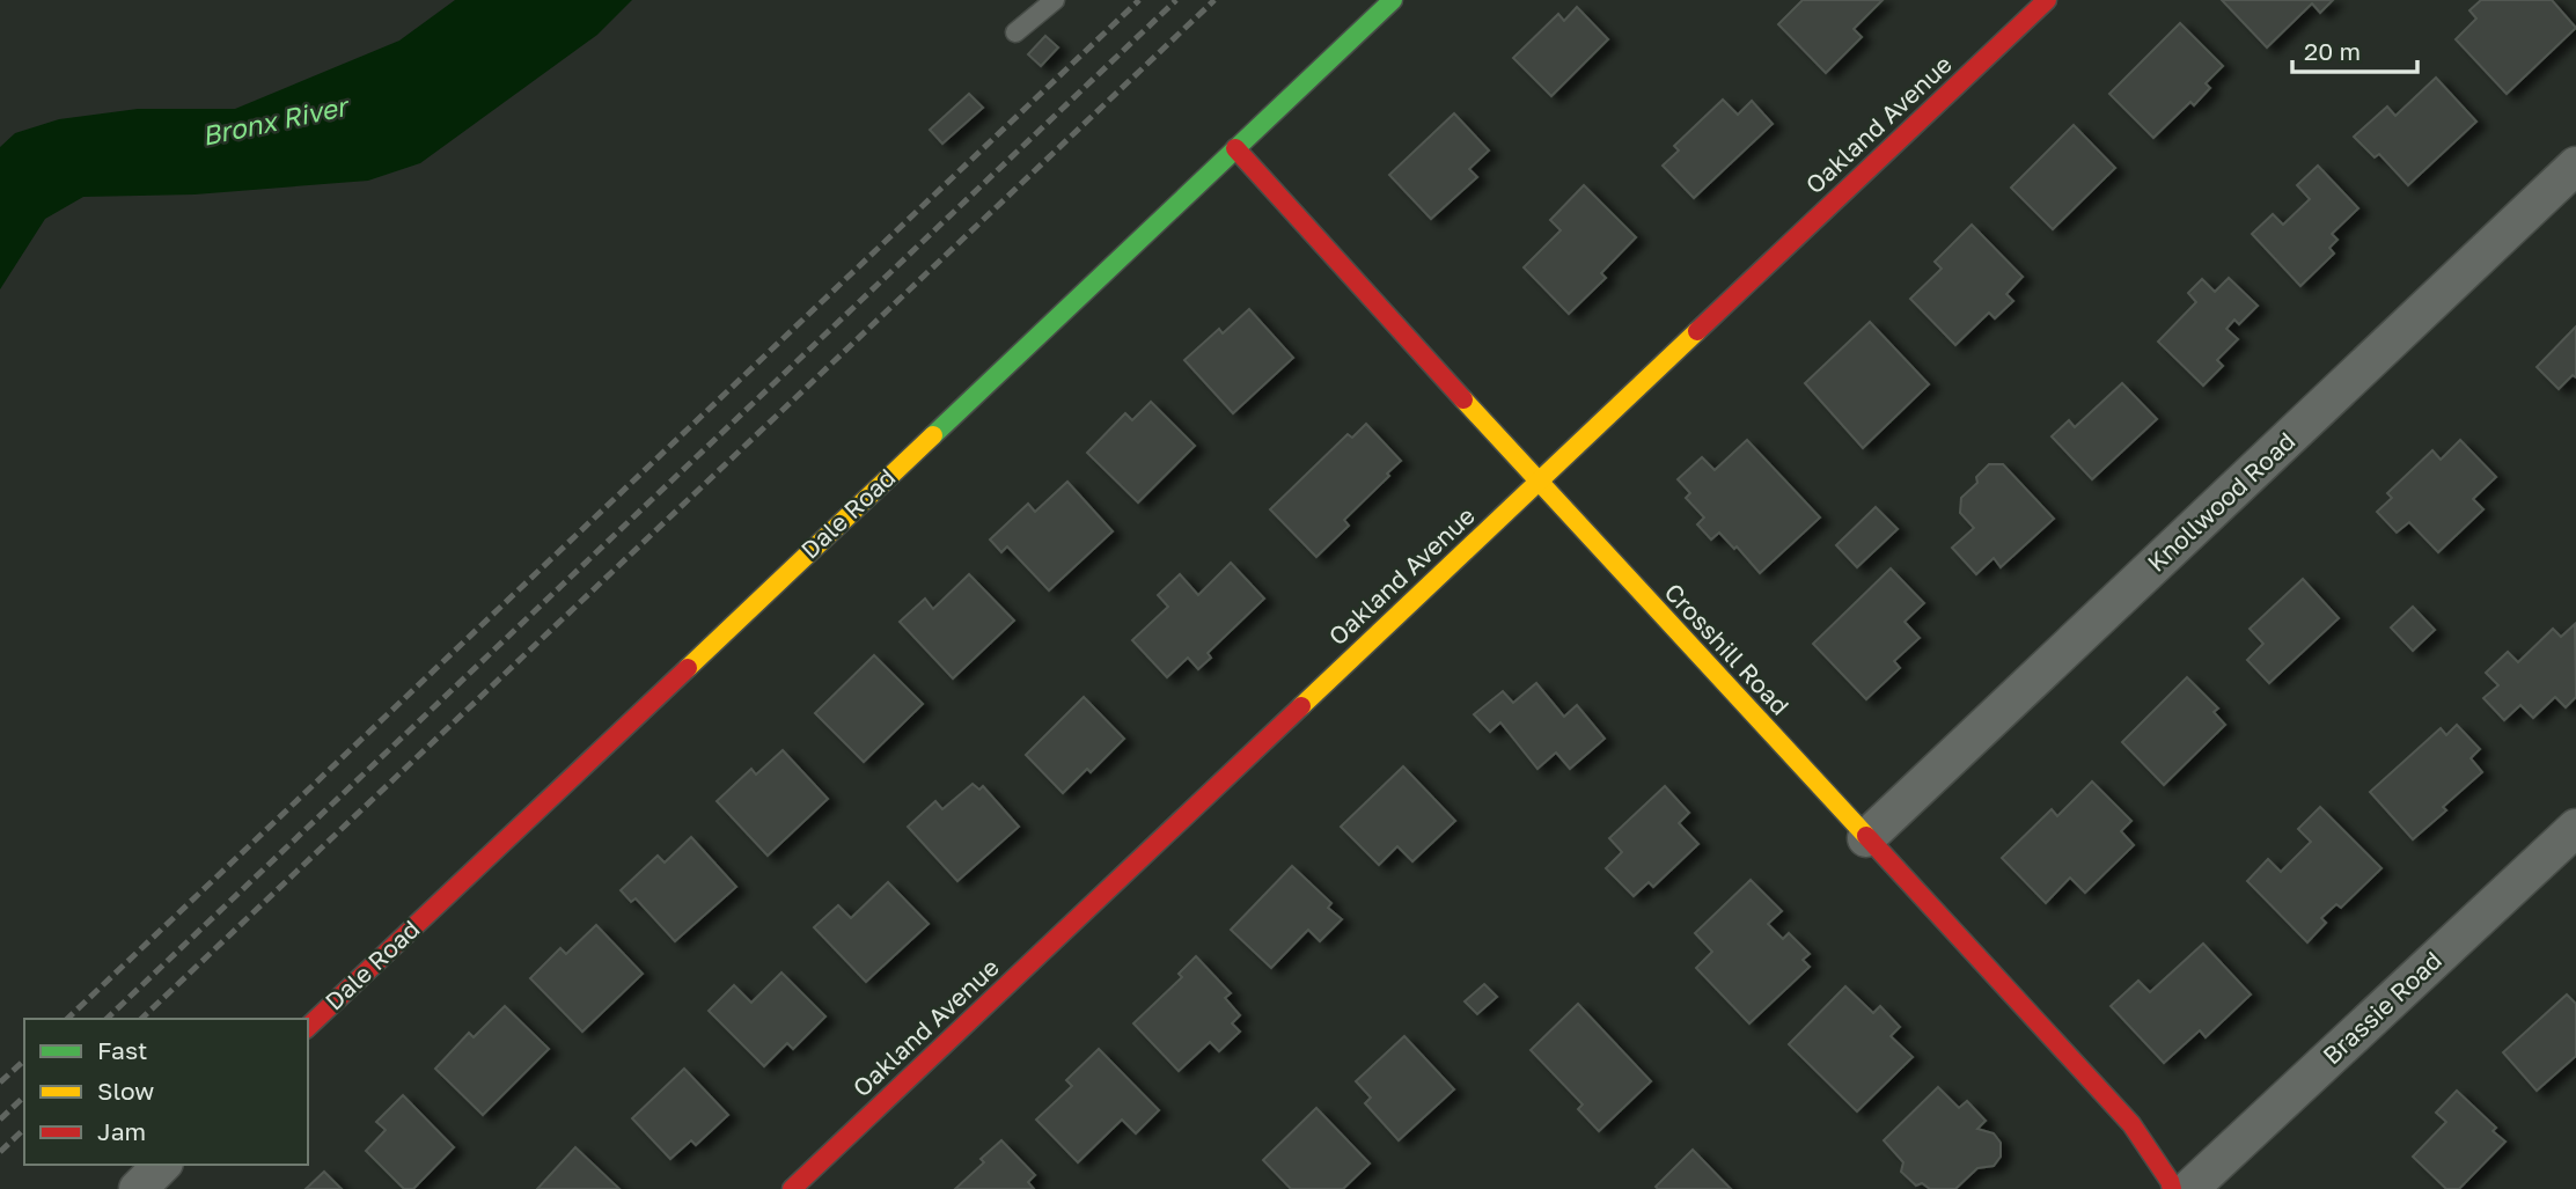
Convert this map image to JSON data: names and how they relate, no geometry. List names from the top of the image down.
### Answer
{
  "streets": {
    "street": [
      "Oakland Avenue",
      "Knollwood Road",
      "Dale Road",
      "Crosshill Road",
      "Brassie Road"
    ]
  },
  "crossings": [
    ["Oakland Avenue", "Crosshill Road"],
    ["Knollwood Road", "Crosshill Road"],
    ["Dale Road", "Crosshill Road"]
  ],
  "water": ["Bronx River"],
  "legend": ["Fast", "Slow", "Jam"],
  "scale_bar": "20 m"
}
